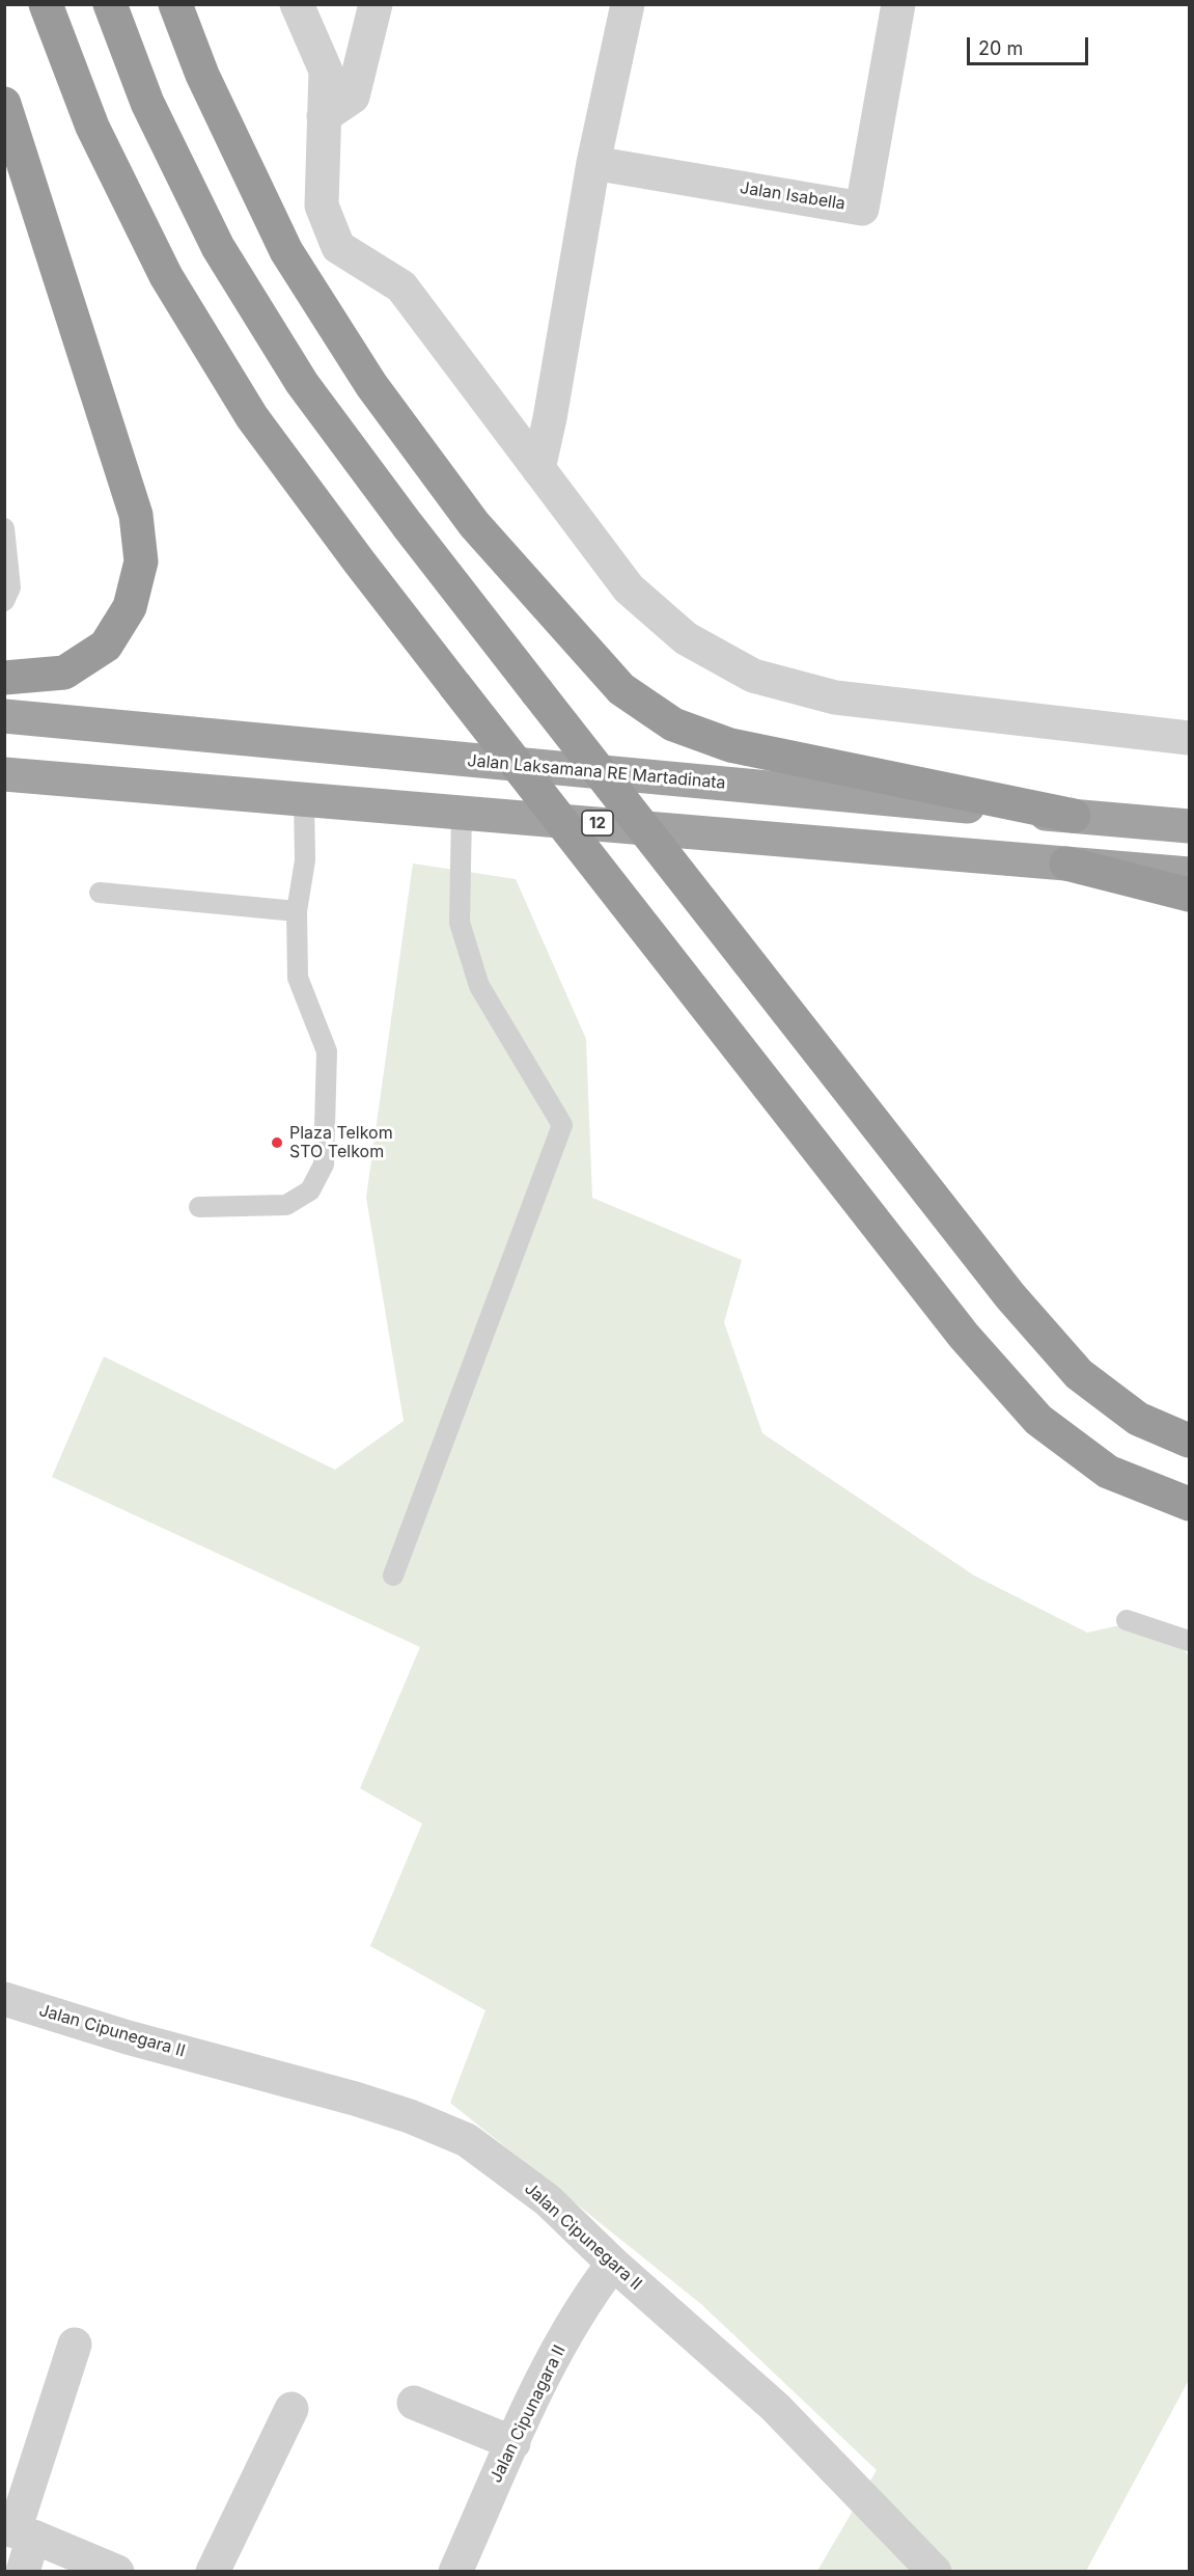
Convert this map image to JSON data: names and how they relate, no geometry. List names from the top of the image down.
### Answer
{
  "streets": {
    "highway": ["Jalan Laksamana RE Martadinata", "12"],
    "street": ["Jalan Isabella", "Jalan Cipunegara II", "Jalan Cipunagara II"]
  },
  "crossings": [
    ["Jalan Cipunegara II", "Jalan Cipunagara II"]
  ],
  "places": ["Plaza Telkom STO Telkom"],
  "scale_bar": "20 m"
}
